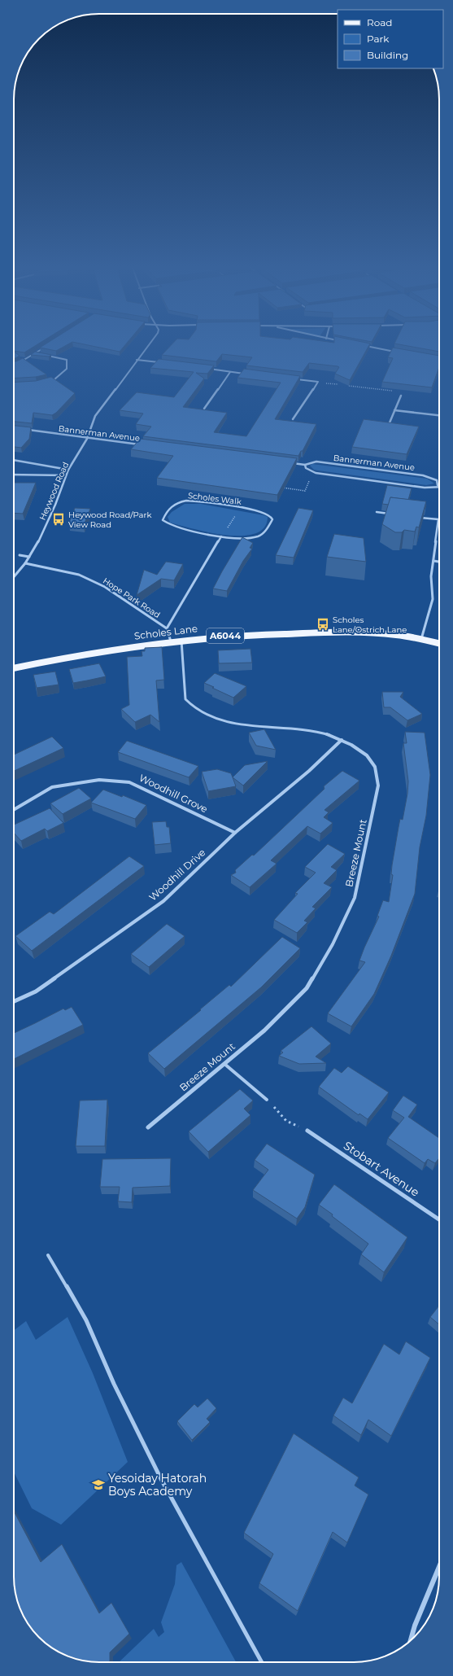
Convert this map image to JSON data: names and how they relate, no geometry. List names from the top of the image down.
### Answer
{
  "streets": {
    "main road": ["Scholes Lane", "A6044"],
    "street": [
      "Bannerman Avenue",
      "Heywood Road",
      "Scholes Walk",
      "Hope Park Road",
      "Woodhill Grove",
      "Breeze Mount",
      "Woodhill Drive",
      "Stobart Avenue"
    ]
  },
  "crossings": [
    ["Bannerman Avenue", "Heywood Road"],
    ["Heywood Road", "Hope Park Road"],
    ["Hope Park Road", "Scholes Lane"],
    ["Scholes Lane", "Breeze Mount"],
    ["Woodhill Grove", "Woodhill Drive"],
    ["Breeze Mount", "Woodhill Drive"]
  ],
  "places": {
    "bus stop": ["Heywood Road/Park View Road", "Scholes Lane/Ostrich Lane"],
    "school or university": ["Yesoiday Hatorah Boys Academy"]
  },
  "legend": ["Road", "Park", "Building"]
}
